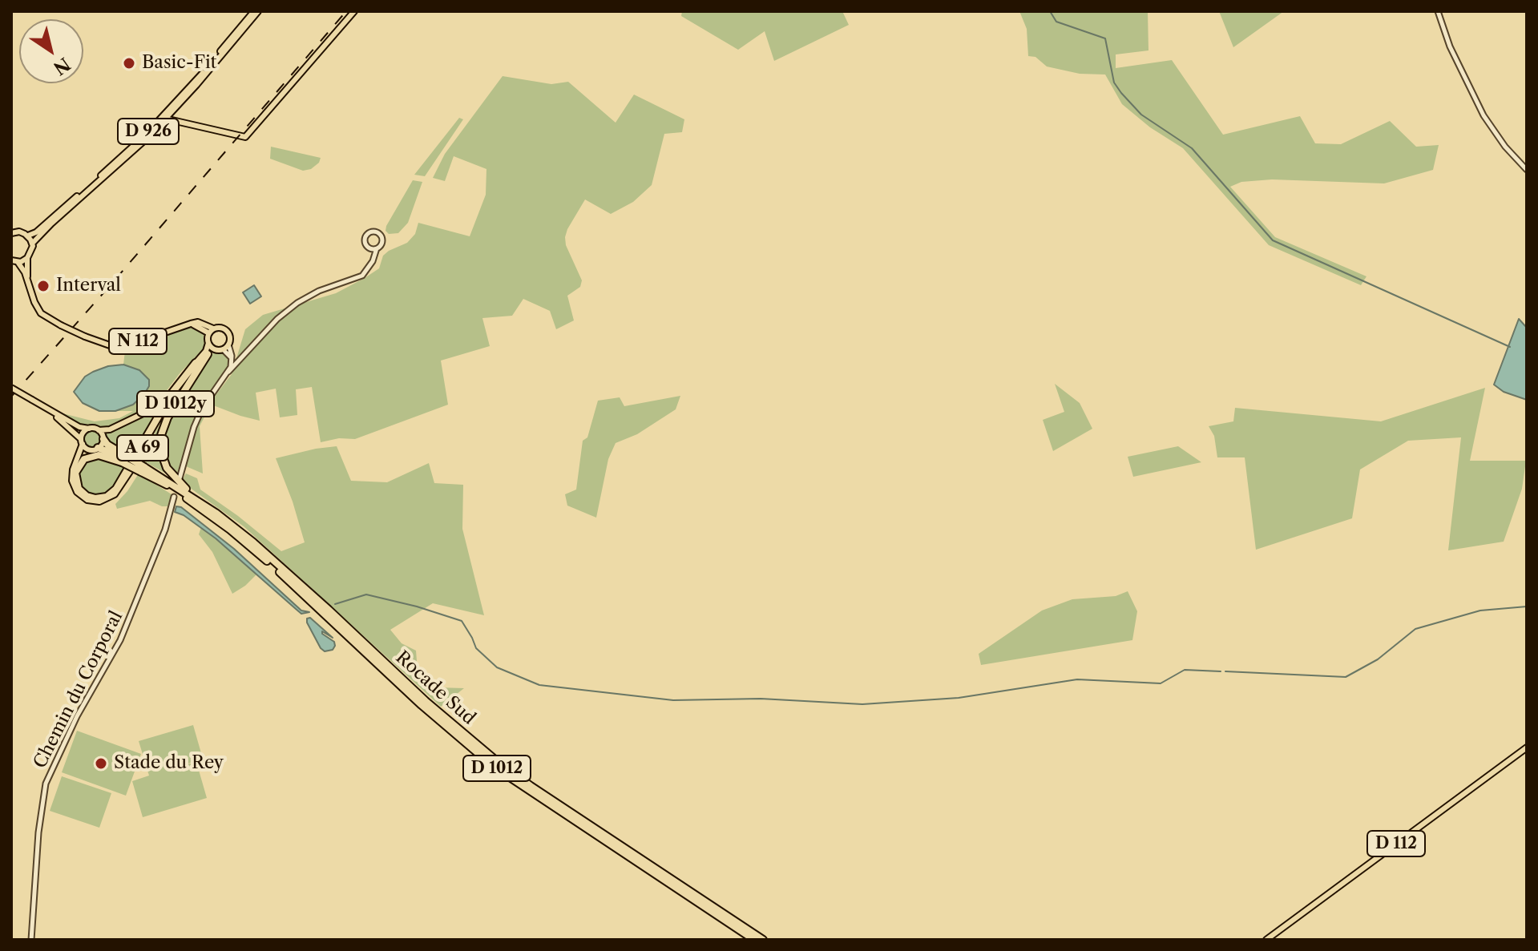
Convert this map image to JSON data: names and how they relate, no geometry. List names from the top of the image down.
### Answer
{
  "streets": {
    "highway": [
      "D 1012y",
      "A 69",
      "Rocade Sud",
      "D 1012"
    ],
    "main road": ["D 926", "N 112", "D 112"],
    "street": ["Chemin du Corporal"]
  },
  "crossings": [
    ["D 926", "N 112"],
    ["N 112", "D 1012y"],
    ["N 112", "A 69"],
    ["D 1012y", "A 69"],
    ["D 1012y", "Rocade Sud"],
    ["A 69", "Rocade Sud"]
  ],
  "places": ["Basic-Fit", "Interval", "Stade du Rey"],
  "north": "bottom right"
}
